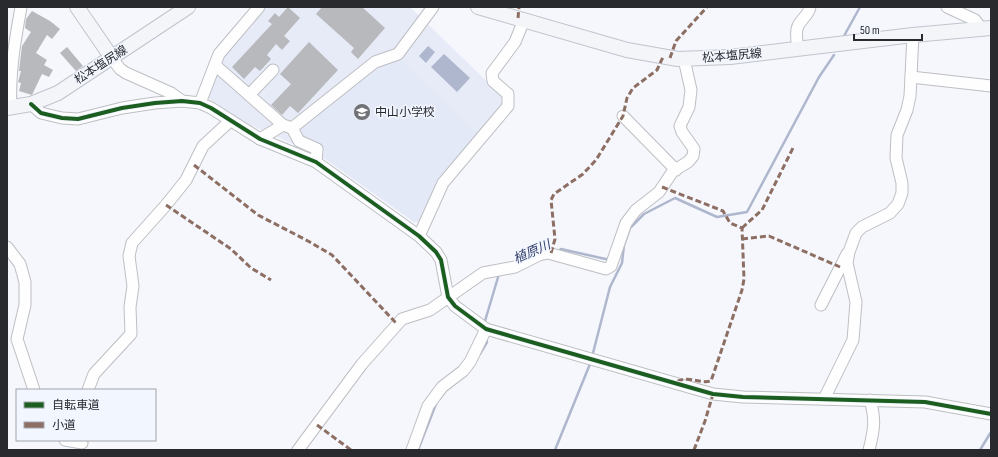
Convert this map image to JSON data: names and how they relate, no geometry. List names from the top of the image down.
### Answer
{
  "streets": {
    "main road": ["松本塩尻線"]
  },
  "water": ["植原川"],
  "places": {
    "school or university": ["中山小学校"]
  },
  "legend": ["自転車道", "小道"],
  "scale_bar": "50 m"
}
